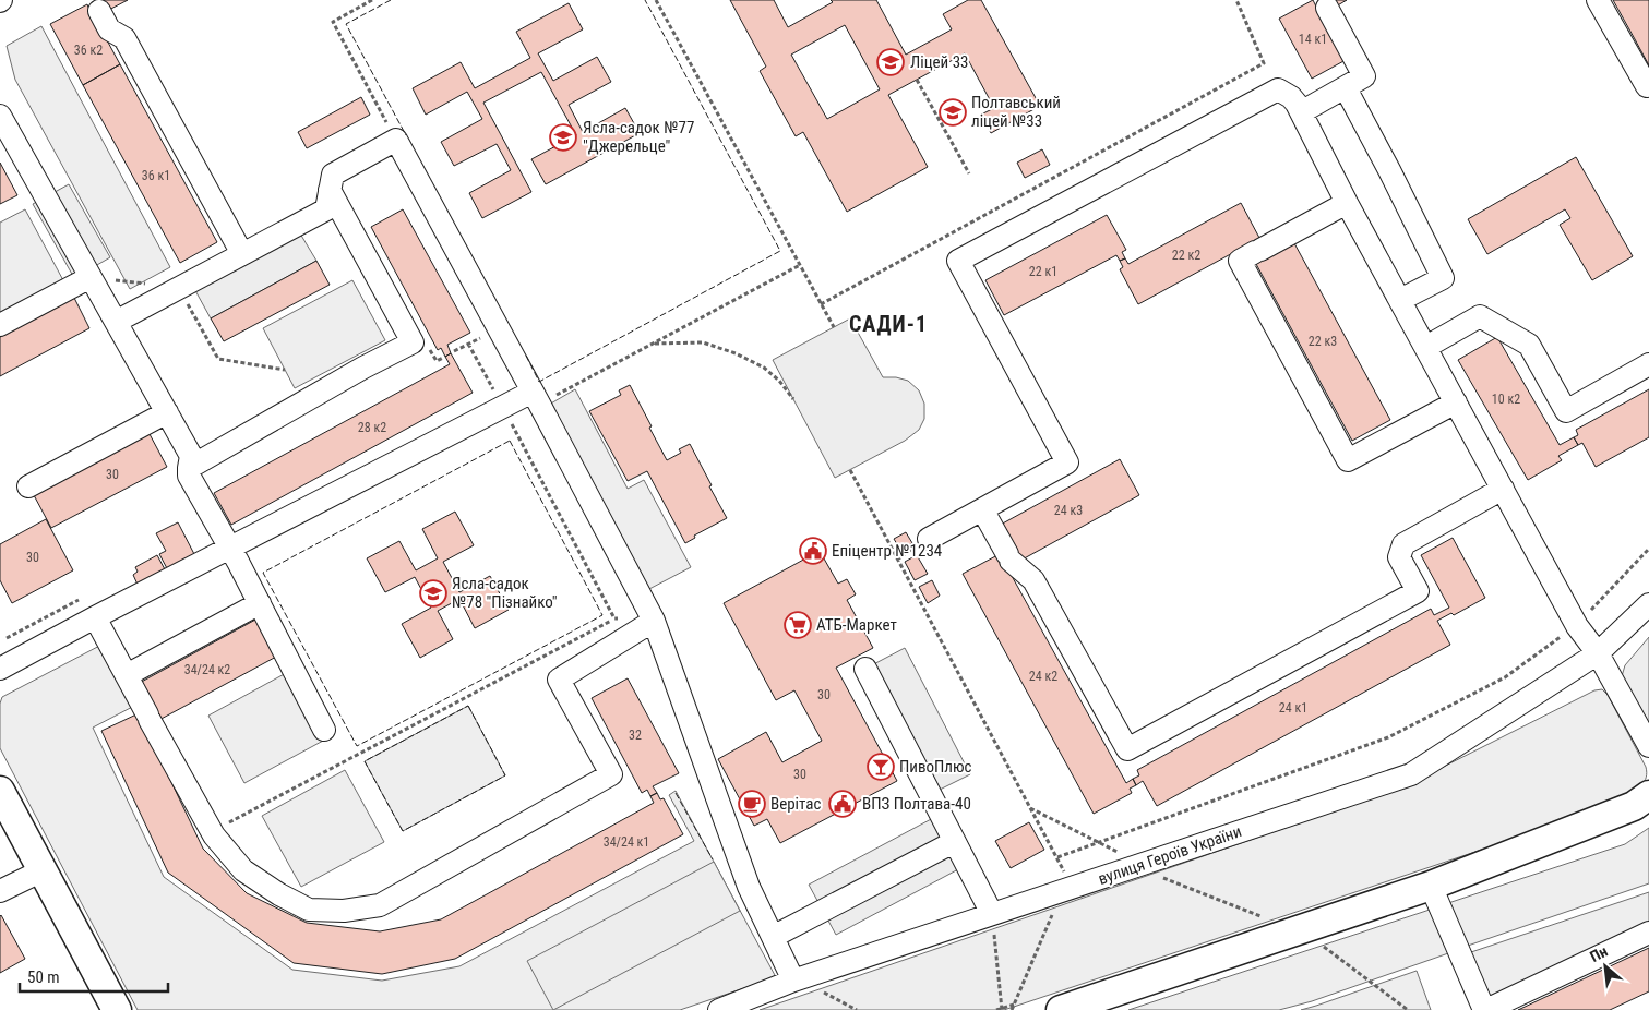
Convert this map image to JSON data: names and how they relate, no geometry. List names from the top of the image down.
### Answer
{
  "streets": {
    "street": ["вулиця Героїв України"]
  },
  "districts": ["САДИ-1"],
  "places": {
    "school or university": [
      "Ліцей 33",
      "Полтавський ліцей №33",
      "Ясла-садок №77 \"Джерельце\"",
      "Ясла-садок №78 \"Пізнайко\""
    ],
    "public building": ["Епіцентр №1234", "ВПЗ Полтава-40"],
    "supermarket": ["АТБ-Маркет"],
    "bar": ["ПивоПлюс"],
    "cafe": ["Верітас"]
  },
  "house_numbers": [
    "14 к1",
    "36 к2",
    "36 к1",
    "22 к2",
    "22 к1",
    "22 к3",
    "10 к2",
    "28 к2",
    "30",
    "24 к3",
    "30",
    "34/24 к2",
    "24 к2",
    "30",
    "24 к1",
    "32",
    "30",
    "34/24 к1"
  ],
  "scale_bar": "50 m",
  "north": "top left"
}
